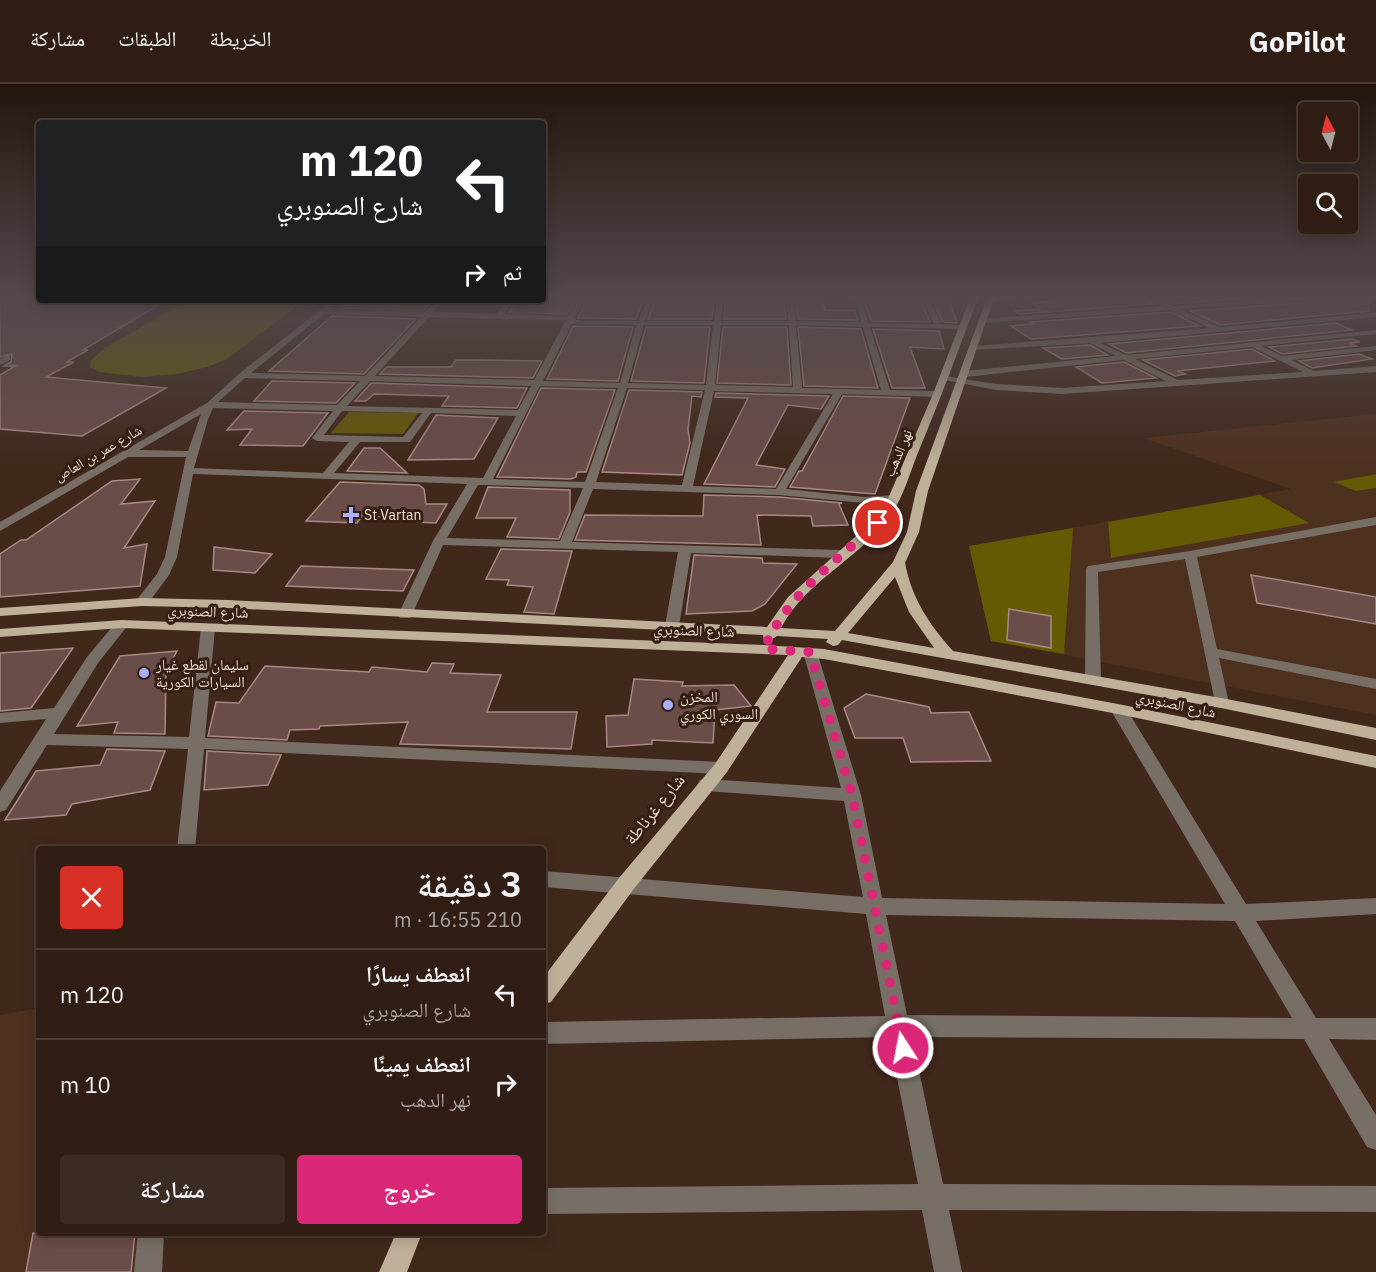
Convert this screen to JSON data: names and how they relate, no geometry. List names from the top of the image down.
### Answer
{
  "streets": {
    "main road": ["نهر الدهب", "شارع الصنوبري", "شارع غرناطة"],
    "street": ["شارع عمر بن العاص"]
  },
  "crossings": [
    ["شارع عمر بن العاص", "شارع الصنوبري"],
    ["نهر الدهب", "شارع الصنوبري"],
    ["شارع الصنوبري", "شارع غرناطة"]
  ],
  "places": {
    "health": ["St Vartan"],
    "other": ["سليمان لقطع غيار السيارات الكورية", "المخزن السوري الكوري"]
  },
  "north": "top",
  "page": {
    "header": "GoPilot",
    "nav": ["الخريطة", "الطبقات", "مشاركة"],
    "turn": ["120 m", "شارع الصنوبري"],
    "then": "ثم",
    "heading": ["3 دقيقة", "210 m · 16:55"],
    "list": [
      {
        "name": "انعطف يسارًا",
        "note": "شارع الصنوبري",
        "value": "120 m"
      },
      {
        "name": "انعطف يمينًا",
        "note": "نهر الدهب",
        "value": "10 m"
      }
    ],
    "buttons": ["خروج", "مشاركة"]
  }
}
